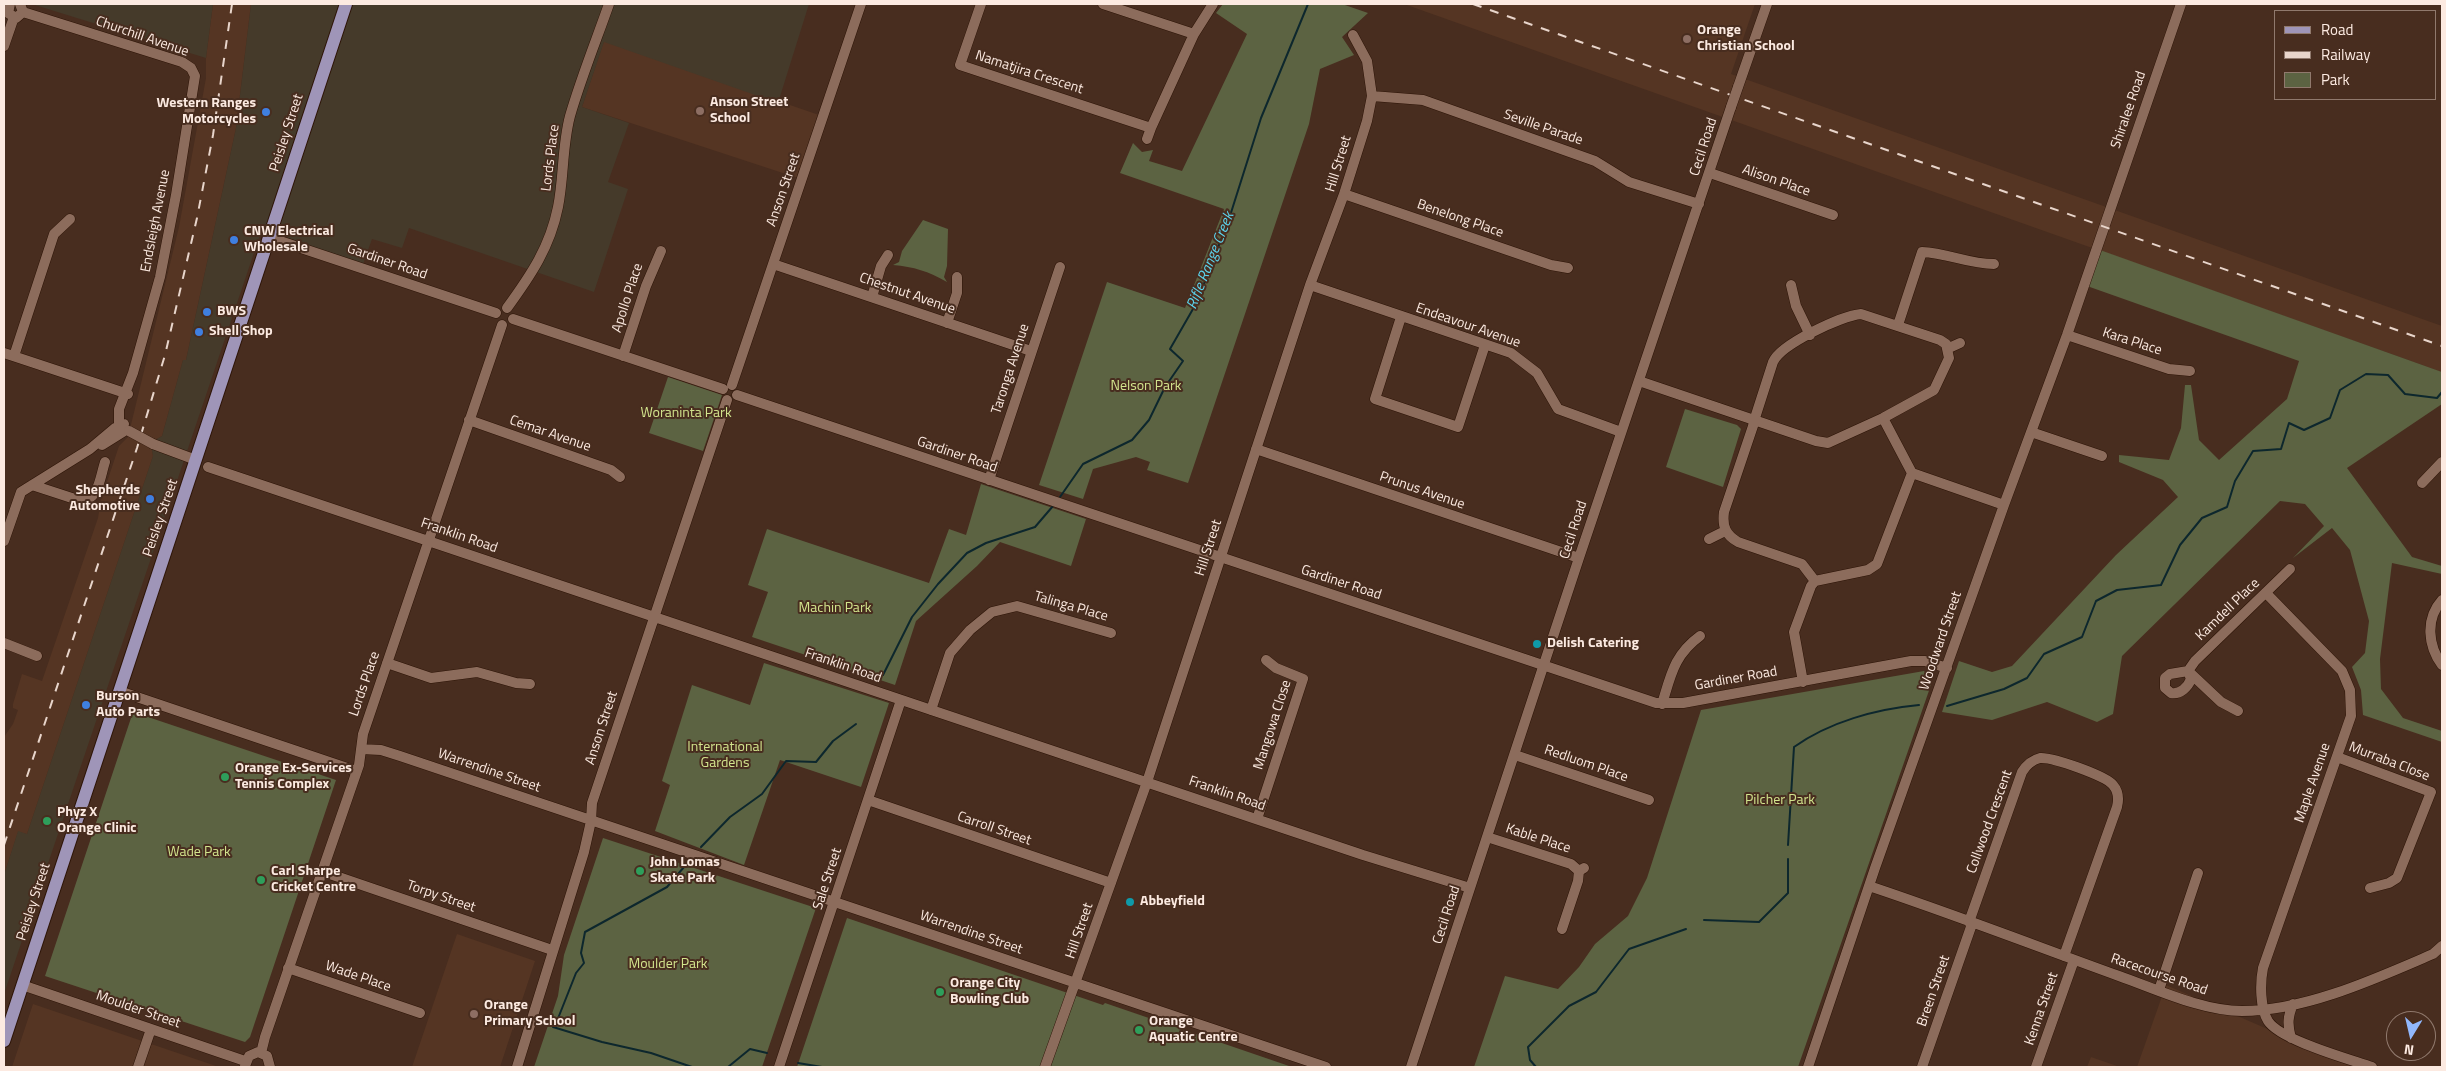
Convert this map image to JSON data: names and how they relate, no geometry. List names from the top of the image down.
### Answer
{
  "streets": {
    "main road": ["Peisley Street"],
    "street": [
      "Churchill Avenue",
      "Namatjira Crescent",
      "Shiralee Road",
      "Seville Parade",
      "Cecil Road",
      "Lords Place",
      "Hill Street",
      "Alison Place",
      "Anson Street",
      "Benelong Place",
      "Endsleigh Avenue",
      "Gardiner Road",
      "Chestnut Avenue",
      "Apollo Place",
      "Endeavour Avenue",
      "Kara Place",
      "Taronga Avenue",
      "Cemar Avenue",
      "Prunus Avenue",
      "Franklin Road",
      "Talinga Place",
      "Kamdell Place",
      "Woodward Street",
      "Mangowa Close",
      "Murraba Close",
      "Redluom Place",
      "Warrendine Street",
      "Maple Avenue",
      "Collwood Crescent",
      "Carroll Street",
      "Kable Place",
      "Sale Street",
      "Torpy Street",
      "Racecourse Road",
      "Wade Place",
      "Breen Street",
      "Kenna Street",
      "Moulder Street"
    ]
  },
  "crossings": [
    ["Churchill Avenue", "Endsleigh Avenue"],
    ["Shiralee Road", "Woodward Street"],
    ["Seville Parade", "Cecil Road"],
    ["Seville Parade", "Hill Street"],
    ["Peisley Street", "Gardiner Road"],
    ["Peisley Street", "Moulder Street"],
    ["Cecil Road", "Alison Place"],
    ["Cecil Road", "Gardiner Road"],
    ["Cecil Road", "Endeavour Avenue"],
    ["Cecil Road", "Prunus Avenue"],
    ["Cecil Road", "Franklin Road"],
    ["Cecil Road", "Redluom Place"],
    ["Cecil Road", "Kable Place"],
    ["Lords Place", "Gardiner Road"],
    ["Lords Place", "Cemar Avenue"],
    ["Lords Place", "Franklin Road"],
    ["Lords Place", "Warrendine Street"],
    ["Lords Place", "Torpy Street"],
    ["Lords Place", "Wade Place"],
    ["Hill Street", "Benelong Place"],
    ["Hill Street", "Gardiner Road"],
    ["Hill Street", "Endeavour Avenue"],
    ["Hill Street", "Prunus Avenue"],
    ["Hill Street", "Franklin Road"],
    ["Hill Street", "Warrendine Street"],
    ["Hill Street", "Carroll Street"],
    ["Anson Street", "Gardiner Road"],
    ["Anson Street", "Chestnut Avenue"],
    ["Anson Street", "Franklin Road"],
    ["Anson Street", "Warrendine Street"],
    ["Anson Street", "Torpy Street"],
    ["Gardiner Road", "Taronga Avenue"],
    ["Gardiner Road", "Woodward Street"],
    ["Chestnut Avenue", "Taronga Avenue"],
    ["Kara Place", "Woodward Street"],
    ["Franklin Road", "Talinga Place"],
    ["Franklin Road", "Mangowa Close"],
    ["Franklin Road", "Sale Street"],
    ["Kamdell Place", "Maple Avenue"],
    ["Woodward Street", "Racecourse Road"],
    ["Murraba Close", "Maple Avenue"],
    ["Warrendine Street", "Sale Street"],
    ["Maple Avenue", "Racecourse Road"],
    ["Collwood Crescent", "Racecourse Road"],
    ["Collwood Crescent", "Breen Street"],
    ["Collwood Crescent", "Kenna Street"],
    ["Carroll Street", "Sale Street"],
    ["Racecourse Road", "Breen Street"],
    ["Racecourse Road", "Kenna Street"]
  ],
  "water": ["Rifle Range Creek"],
  "parks": [
    "Nelson Park",
    "Woraninta Park",
    "Machin Park",
    "International Gardens",
    "Pilcher Park",
    "Wade Park",
    "Moulder Park"
  ],
  "places": [
    "Orange Christian School",
    "Anson Street School",
    "Western Ranges Motorcycles",
    "CNW Electrical Wholesale",
    "BWS",
    "Shell Shop",
    "Shepherds Automotive",
    "Delish Catering",
    "Burson Auto Parts",
    "Orange Ex-Services Tennis Complex",
    "Phyz X Orange Clinic",
    "John Lomas Skate Park",
    "Carl Sharpe Cricket Centre",
    "Abbeyfield",
    "Orange City Bowling Club",
    "Orange Primary School",
    "Orange Aquatic Centre"
  ],
  "legend": ["Road", "Railway", "Park"],
  "north": "bottom"
}
